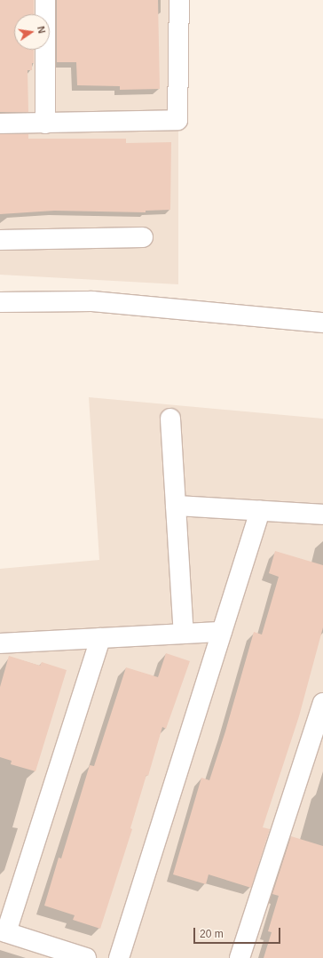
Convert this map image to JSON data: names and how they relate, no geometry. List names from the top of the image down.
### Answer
{
  "scale_bar": "20 m",
  "north": "right"
}
